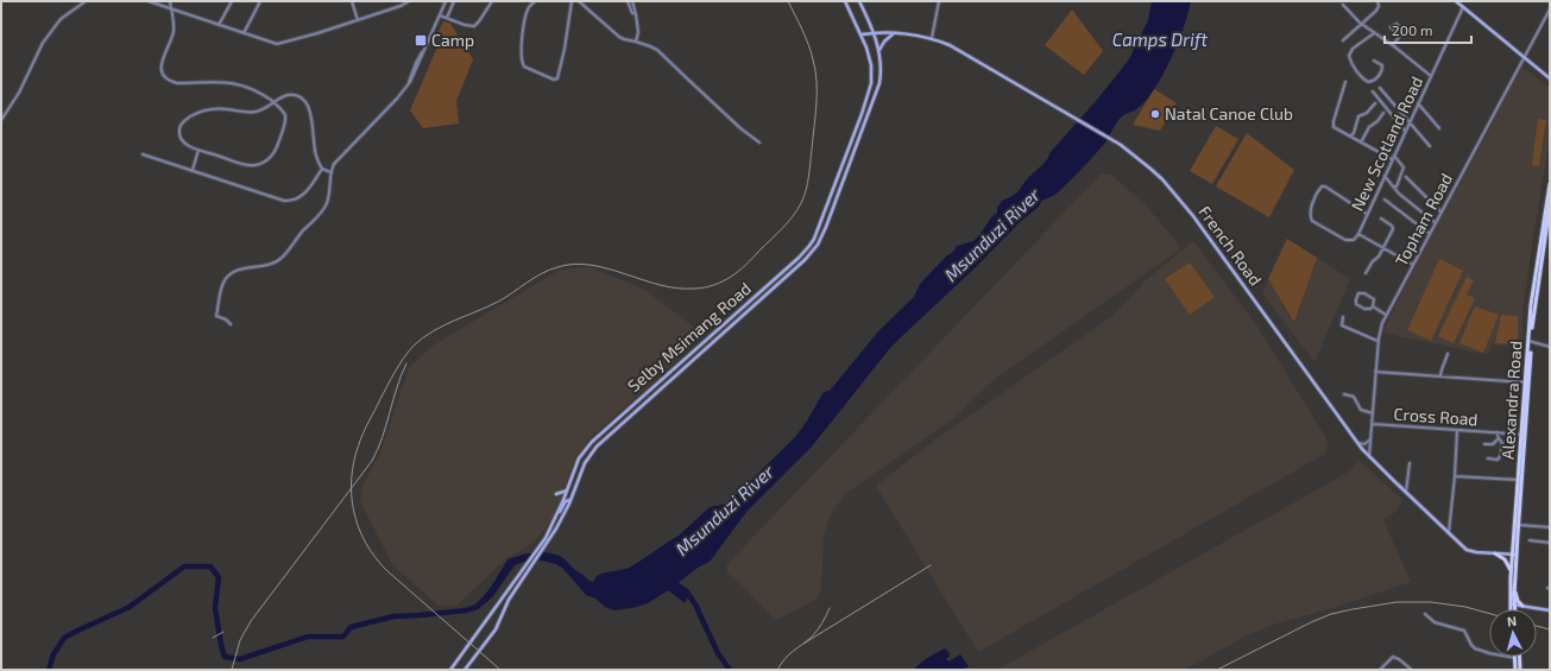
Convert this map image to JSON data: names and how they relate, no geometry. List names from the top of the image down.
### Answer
{
  "streets": {
    "main road": ["French Road", "Selby Msimang Road", "Alexandra Road"],
    "street": ["New Scotland Road", "Topham Road", "Cross Road"]
  },
  "crossings": [
    ["New Scotland Road", "Topham Road"],
    ["Topham Road", "French Road"],
    ["Topham Road", "Cross Road"],
    ["French Road", "Selby Msimang Road"],
    ["French Road", "Alexandra Road"],
    ["Alexandra Road", "Cross Road"]
  ],
  "water": ["Camps Drift", "Msunduzi River"],
  "places": {
    "transit": ["Camp"],
    "other": ["Natal Canoe Club"]
  },
  "scale_bar": "200 m",
  "north": "top"
}
